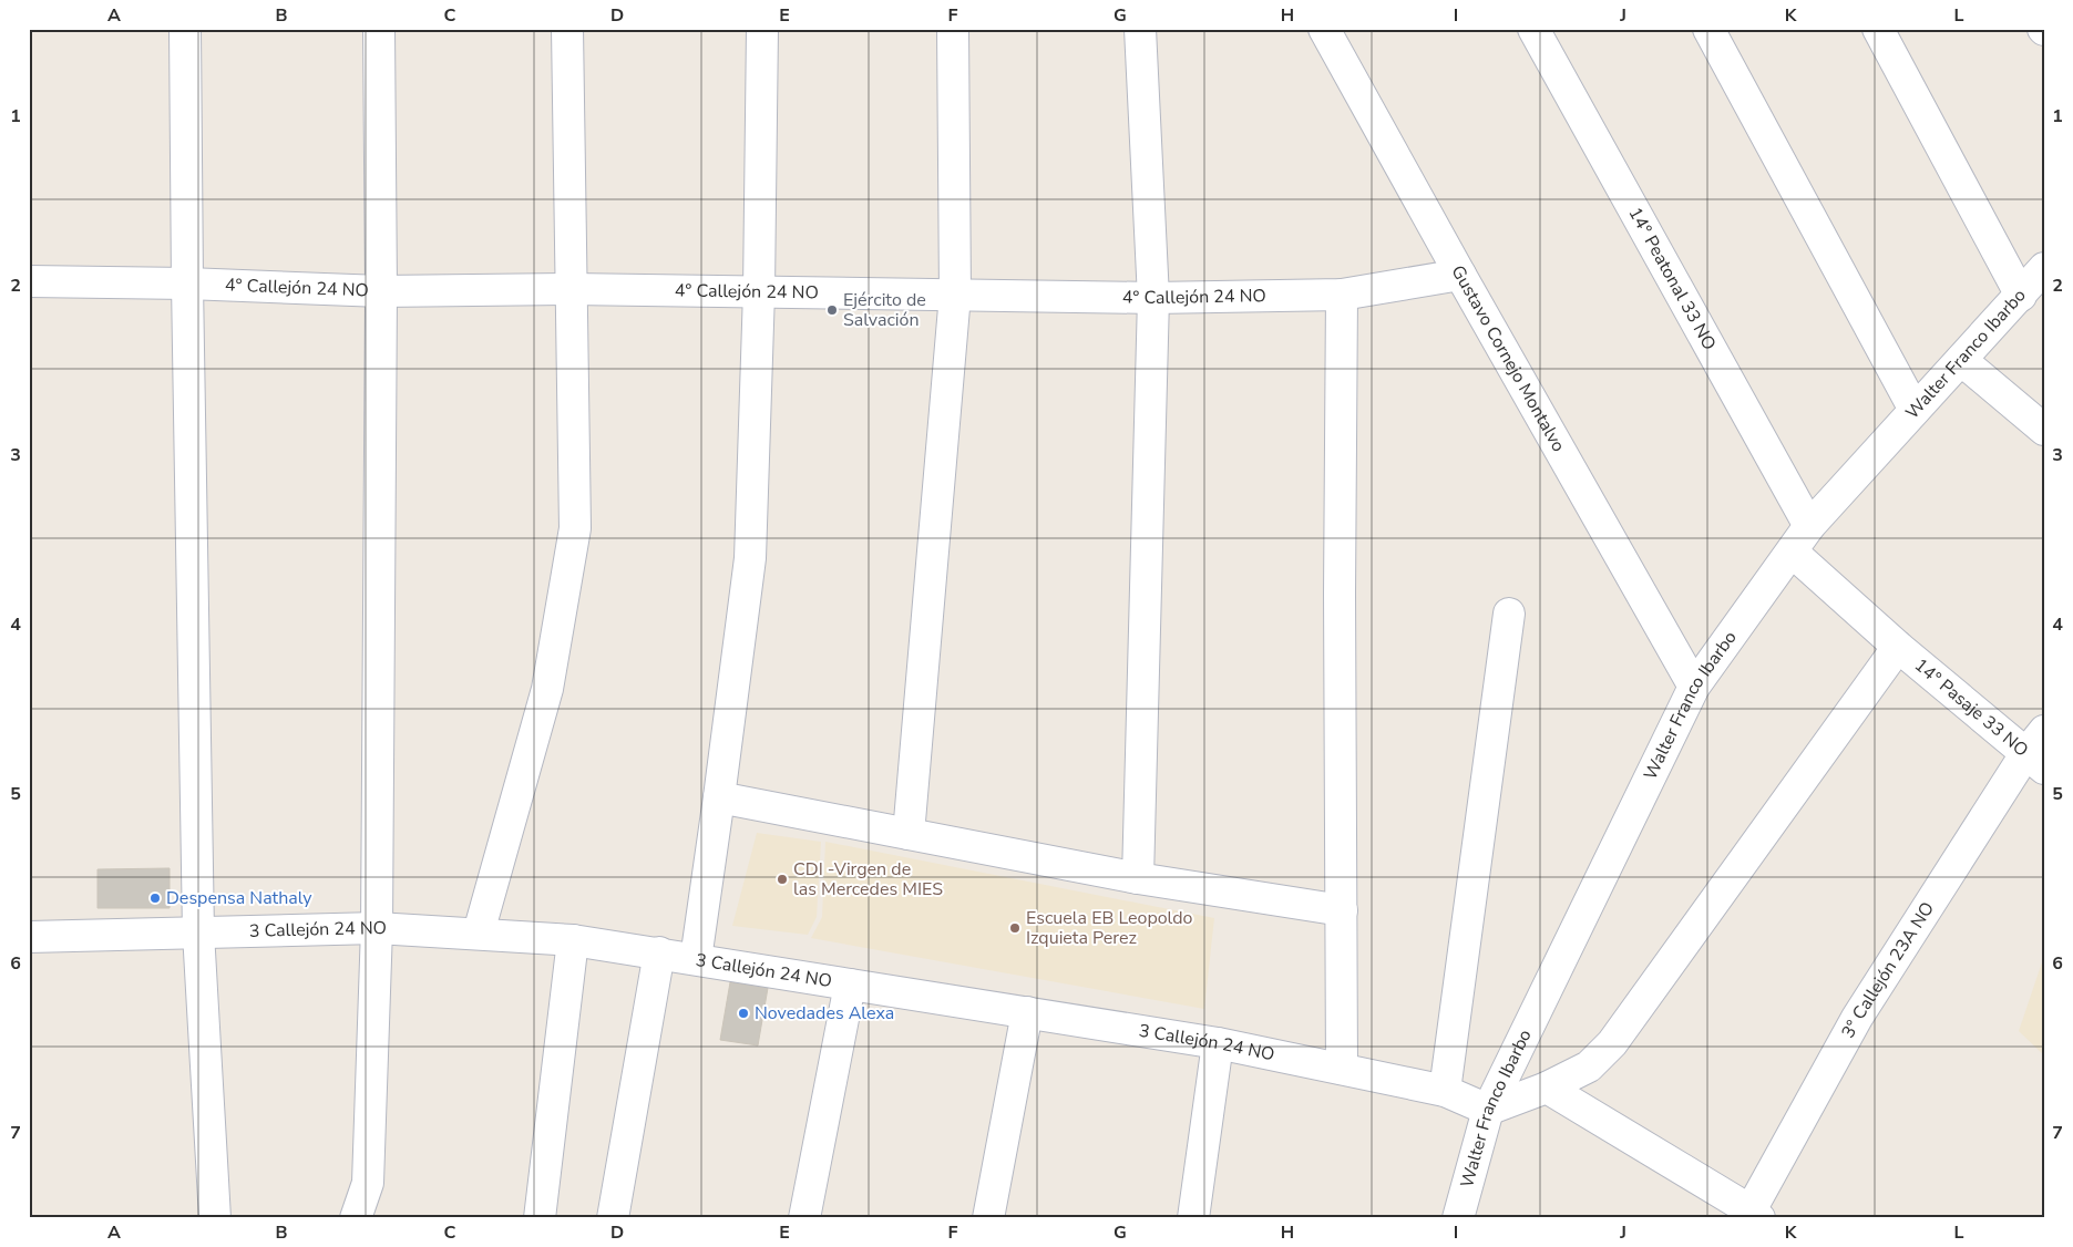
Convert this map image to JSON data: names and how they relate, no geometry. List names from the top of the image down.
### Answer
{
  "streets": {
    "street": [
      "14° Peatonal 33 NO",
      "4° Callejón 24 NO",
      "Walter Franco Ibarbo",
      "Gustavo Cornejo Montalvo",
      "14° Pasaje 33 NO",
      "3 Callejón 24 NO",
      "3° Callejón 23A NO"
    ]
  },
  "crossings": [
    ["14° Peatonal 33 NO", "Walter Franco Ibarbo"],
    ["4° Callejón 24 NO", "Gustavo Cornejo Montalvo"],
    ["Walter Franco Ibarbo", "Gustavo Cornejo Montalvo"],
    ["Walter Franco Ibarbo", "3 Callejón 24 NO"],
    ["14° Pasaje 33 NO", "3° Callejón 23A NO"]
  ],
  "places": [
    "Ejército de Salvación",
    "CDI -Virgen de las Mercedes MIES",
    "Despensa Nathaly",
    "Escuela EB Leopoldo Izquieta Perez",
    "Novedades Alexa"
  ],
  "grid": {
    "columns": [
      "A",
      "B",
      "C",
      "D",
      "E",
      "F",
      "G",
      "H",
      "I",
      "J",
      "K",
      "L"
    ],
    "rows": [
      "1",
      "2",
      "3",
      "4",
      "5",
      "6",
      "7"
    ]
  }
}
